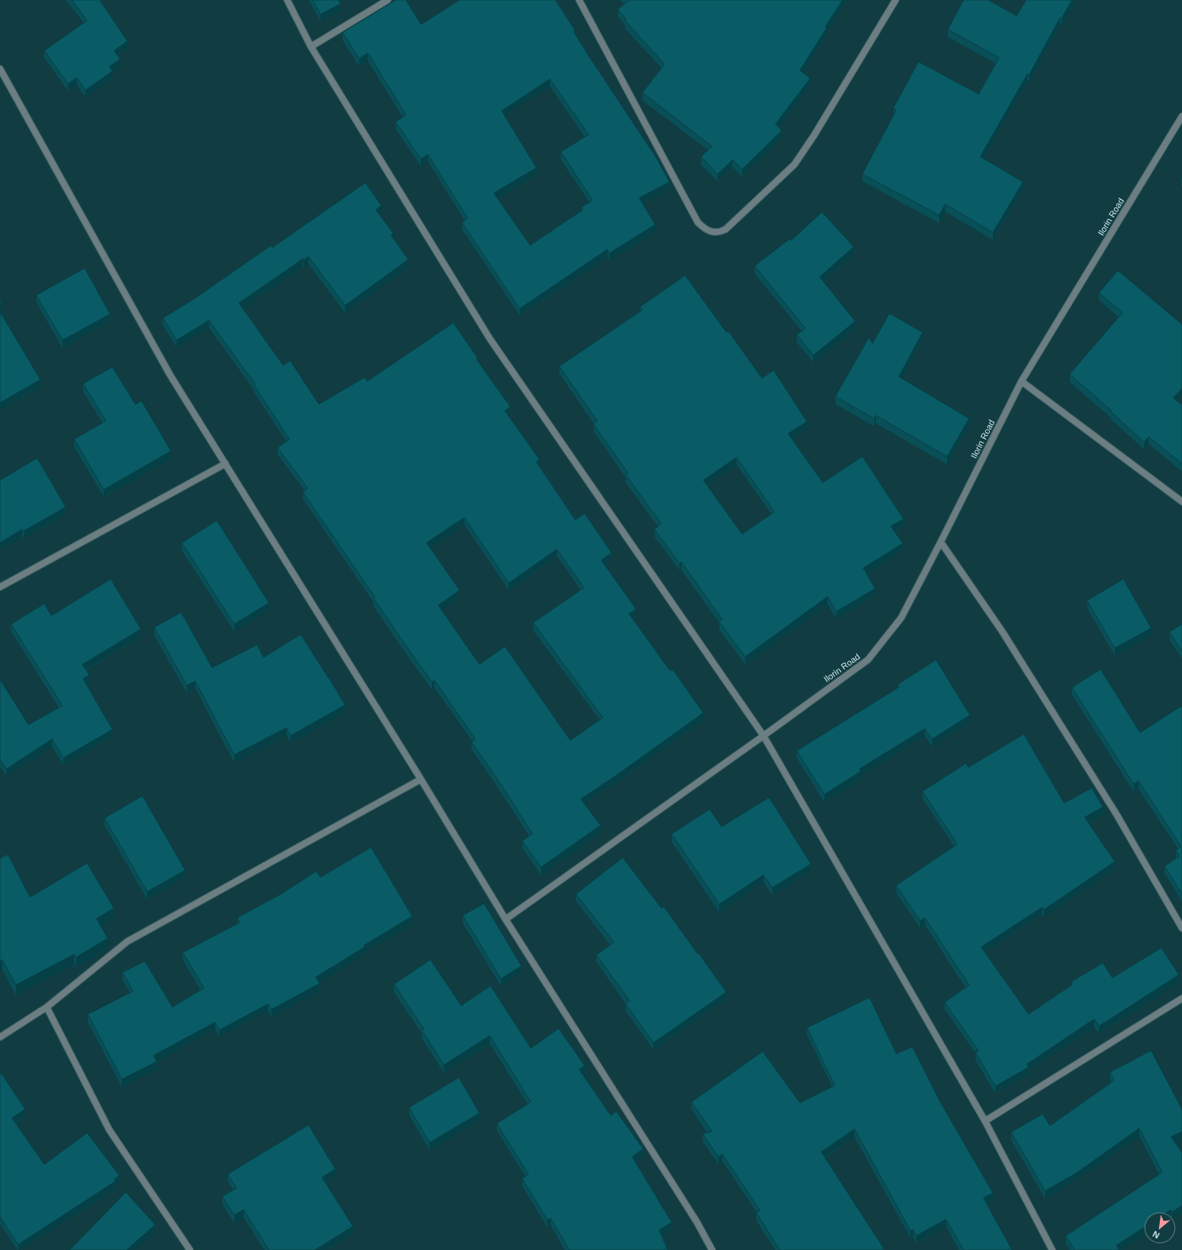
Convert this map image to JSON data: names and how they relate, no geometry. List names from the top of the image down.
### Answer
{
  "streets": {
    "street": ["Ilorin Road"]
  },
  "north": "bottom left"
}
